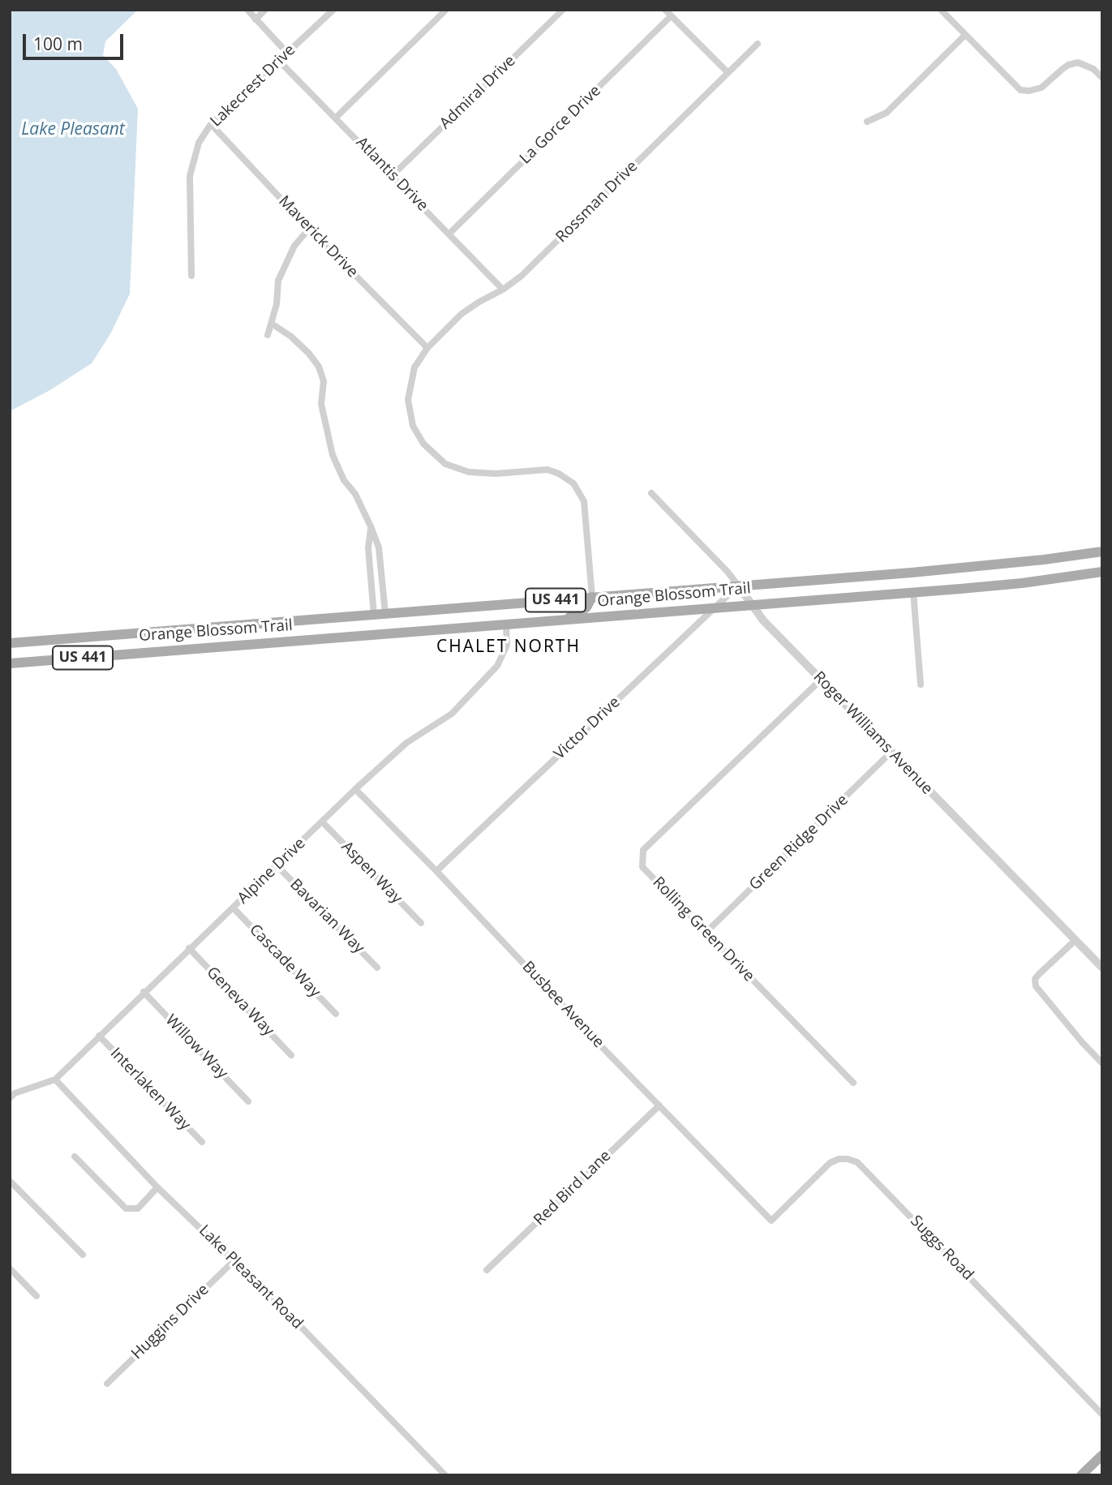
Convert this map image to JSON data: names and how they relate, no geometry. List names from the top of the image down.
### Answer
{
  "streets": {
    "main road": ["Orange Blossom Trail", "US 441"],
    "street": [
      "Lakecrest Drive",
      "Admiral Drive",
      "La Gorce Drive",
      "Atlantis Drive",
      "Rossman Drive",
      "Maverick Drive",
      "Victor Drive",
      "Roger Williams Avenue",
      "Green Ridge Drive",
      "Alpine Drive",
      "Aspen Way",
      "Bavarian Way",
      "Rolling Green Drive",
      "Cascade Way",
      "Geneva Way",
      "Busbee Avenue",
      "Willow Way",
      "Interlaken Way",
      "Red Bird Lane",
      "Suggs Road",
      "Lake Pleasant Road",
      "Huggins Drive"
    ]
  },
  "crossings": [
    ["Lakecrest Drive", "Atlantis Drive"],
    ["Lakecrest Drive", "Maverick Drive"],
    ["Admiral Drive", "Atlantis Drive"],
    ["La Gorce Drive", "Atlantis Drive"],
    ["Atlantis Drive", "Rossman Drive"],
    ["Rossman Drive", "Maverick Drive"],
    ["Rossman Drive", "Orange Blossom Trail"],
    ["Orange Blossom Trail", "Victor Drive"],
    ["Orange Blossom Trail", "Roger Williams Avenue"],
    ["Orange Blossom Trail", "Alpine Drive"],
    ["Victor Drive", "Roger Williams Avenue"],
    ["Victor Drive", "Busbee Avenue"],
    ["Roger Williams Avenue", "Green Ridge Drive"],
    ["Roger Williams Avenue", "Rolling Green Drive"],
    ["Green Ridge Drive", "Rolling Green Drive"],
    ["Alpine Drive", "Aspen Way"],
    ["Alpine Drive", "Bavarian Way"],
    ["Alpine Drive", "Cascade Way"],
    ["Alpine Drive", "Geneva Way"],
    ["Alpine Drive", "Busbee Avenue"],
    ["Alpine Drive", "Willow Way"],
    ["Alpine Drive", "Interlaken Way"],
    ["Alpine Drive", "Lake Pleasant Road"],
    ["Busbee Avenue", "Red Bird Lane"],
    ["Busbee Avenue", "Suggs Road"],
    ["Lake Pleasant Road", "Huggins Drive"]
  ],
  "districts": ["CHALET NORTH"],
  "water": ["Lake Pleasant"],
  "scale_bar": "100 m"
}
